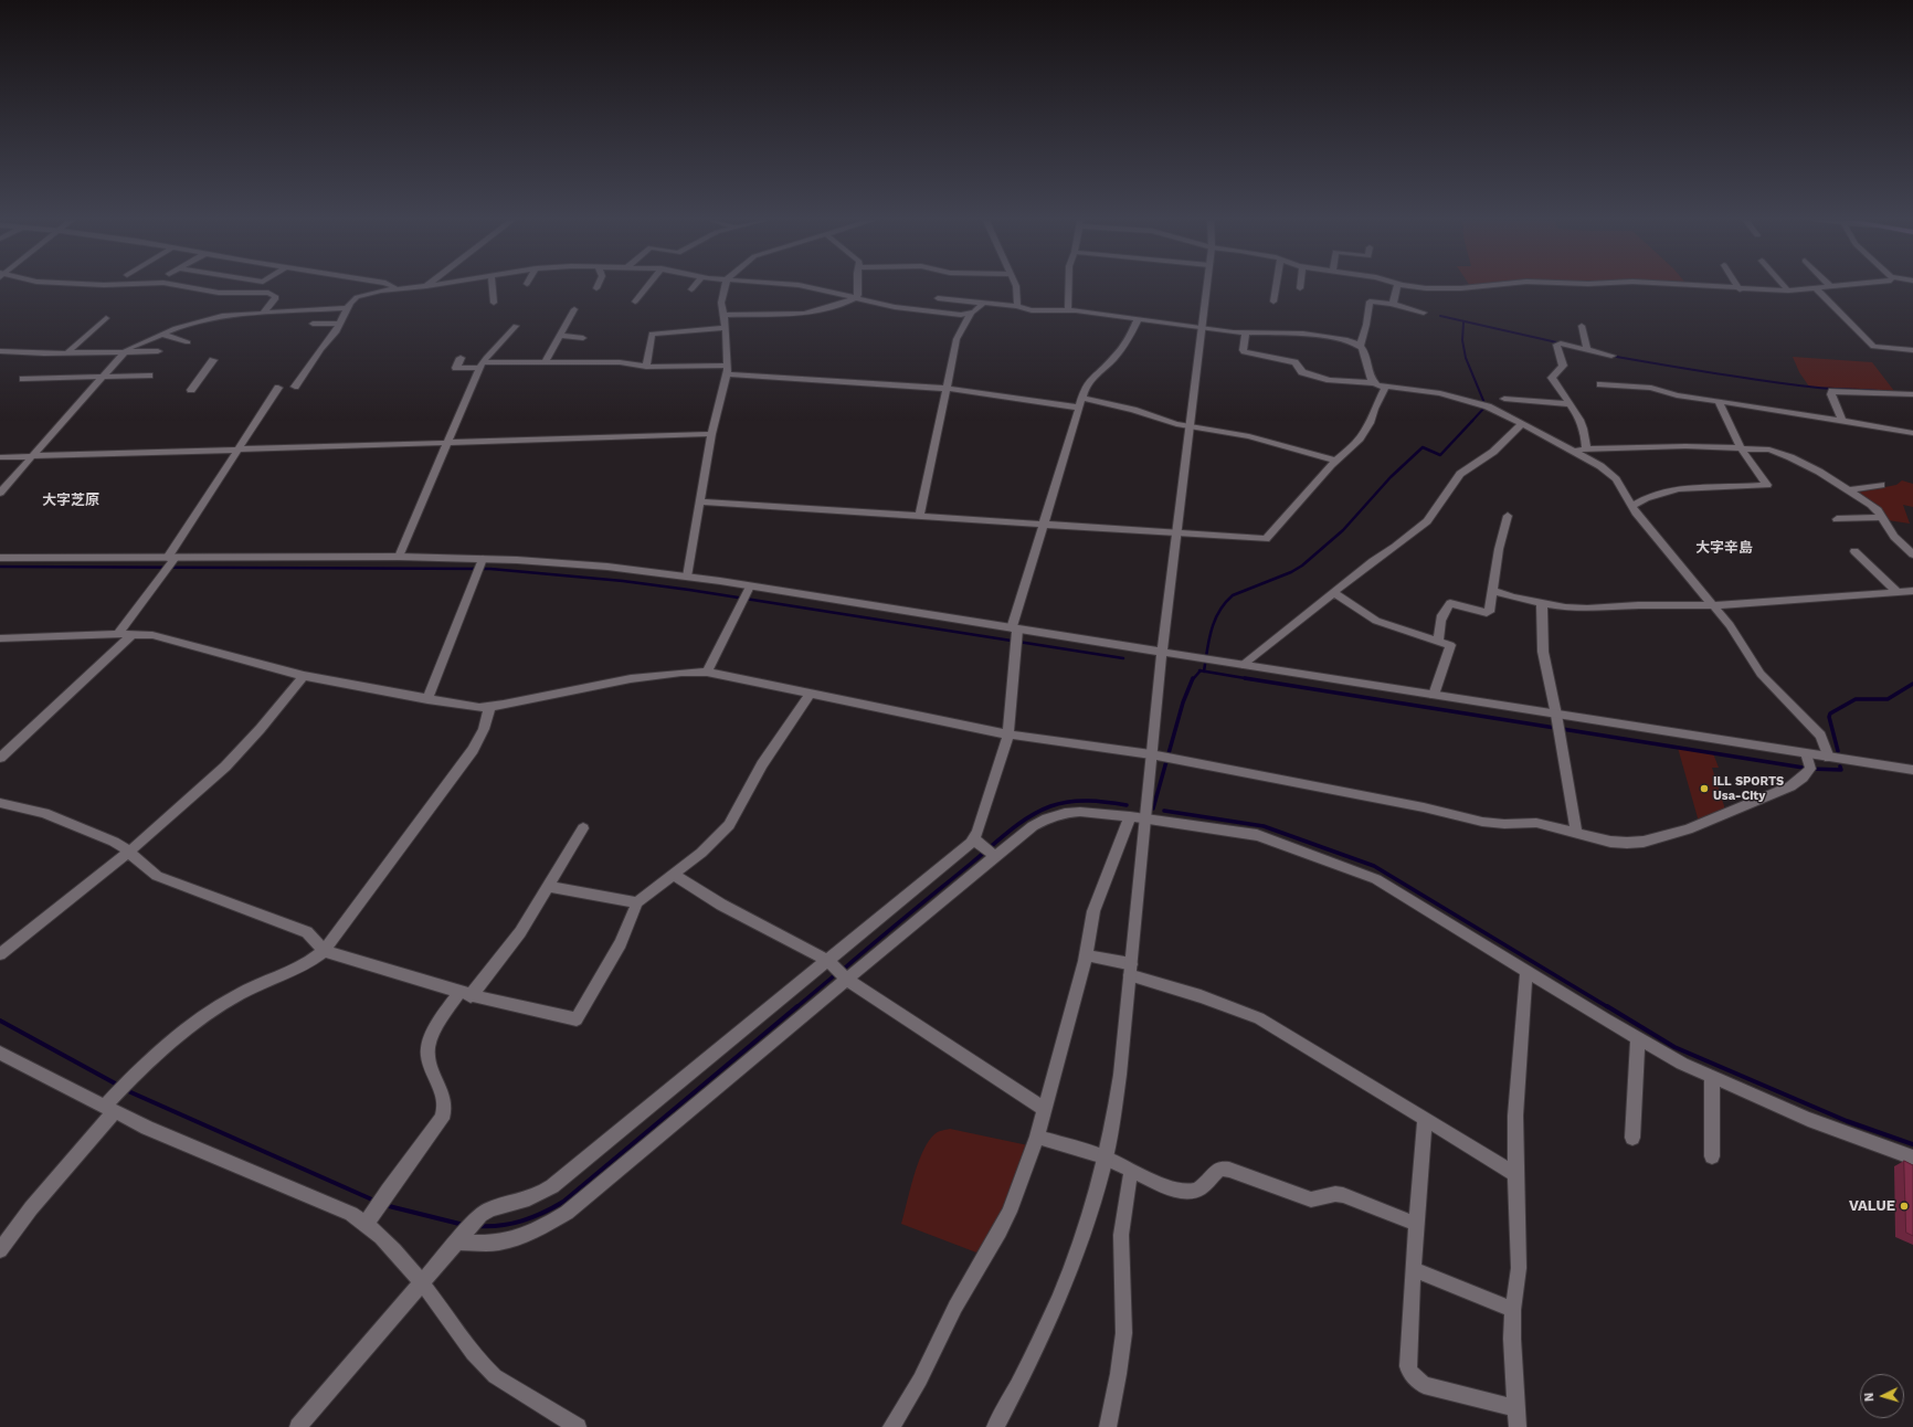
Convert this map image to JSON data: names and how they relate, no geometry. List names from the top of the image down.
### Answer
{
  "districts": ["大字芝原", "大字辛島"],
  "places": ["ILL SPORTS Usa-City", "VALUE"],
  "north": "left"
}
